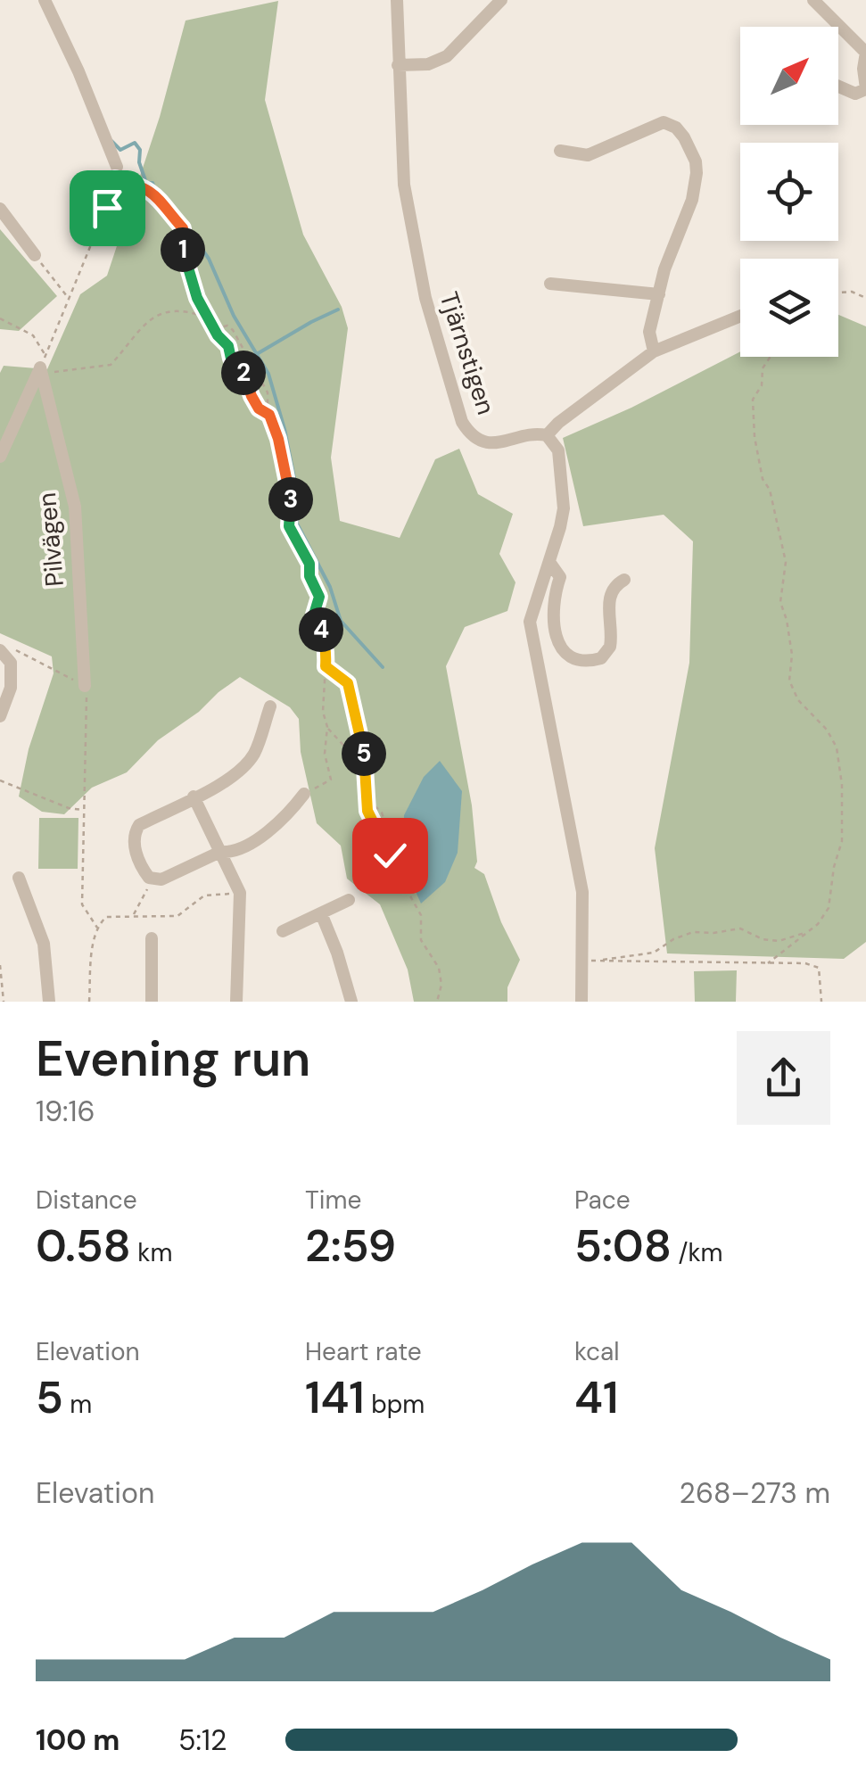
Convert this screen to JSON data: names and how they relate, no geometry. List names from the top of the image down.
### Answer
{
  "streets": {
    "street": ["Tjärnstigen", "Pilvägen"]
  },
  "north": "top right",
  "page": {
    "pins": [
      "1",
      "2",
      "3",
      "4",
      "5"
    ],
    "heading": ["Evening run", "19:16"],
    "stats": [
      ["Distance", "0.58 km"],
      ["Time", "2:59"],
      ["Pace", "5:08 /km"],
      ["Elevation", "5 m"],
      ["Heart rate", "141 bpm"],
      ["kcal", "41"]
    ],
    "chart": ["Elevation", "268–273 m"],
    "list": [
      {
        "name": "100 m",
        "note": "5:12"
      }
    ]
  }
}
